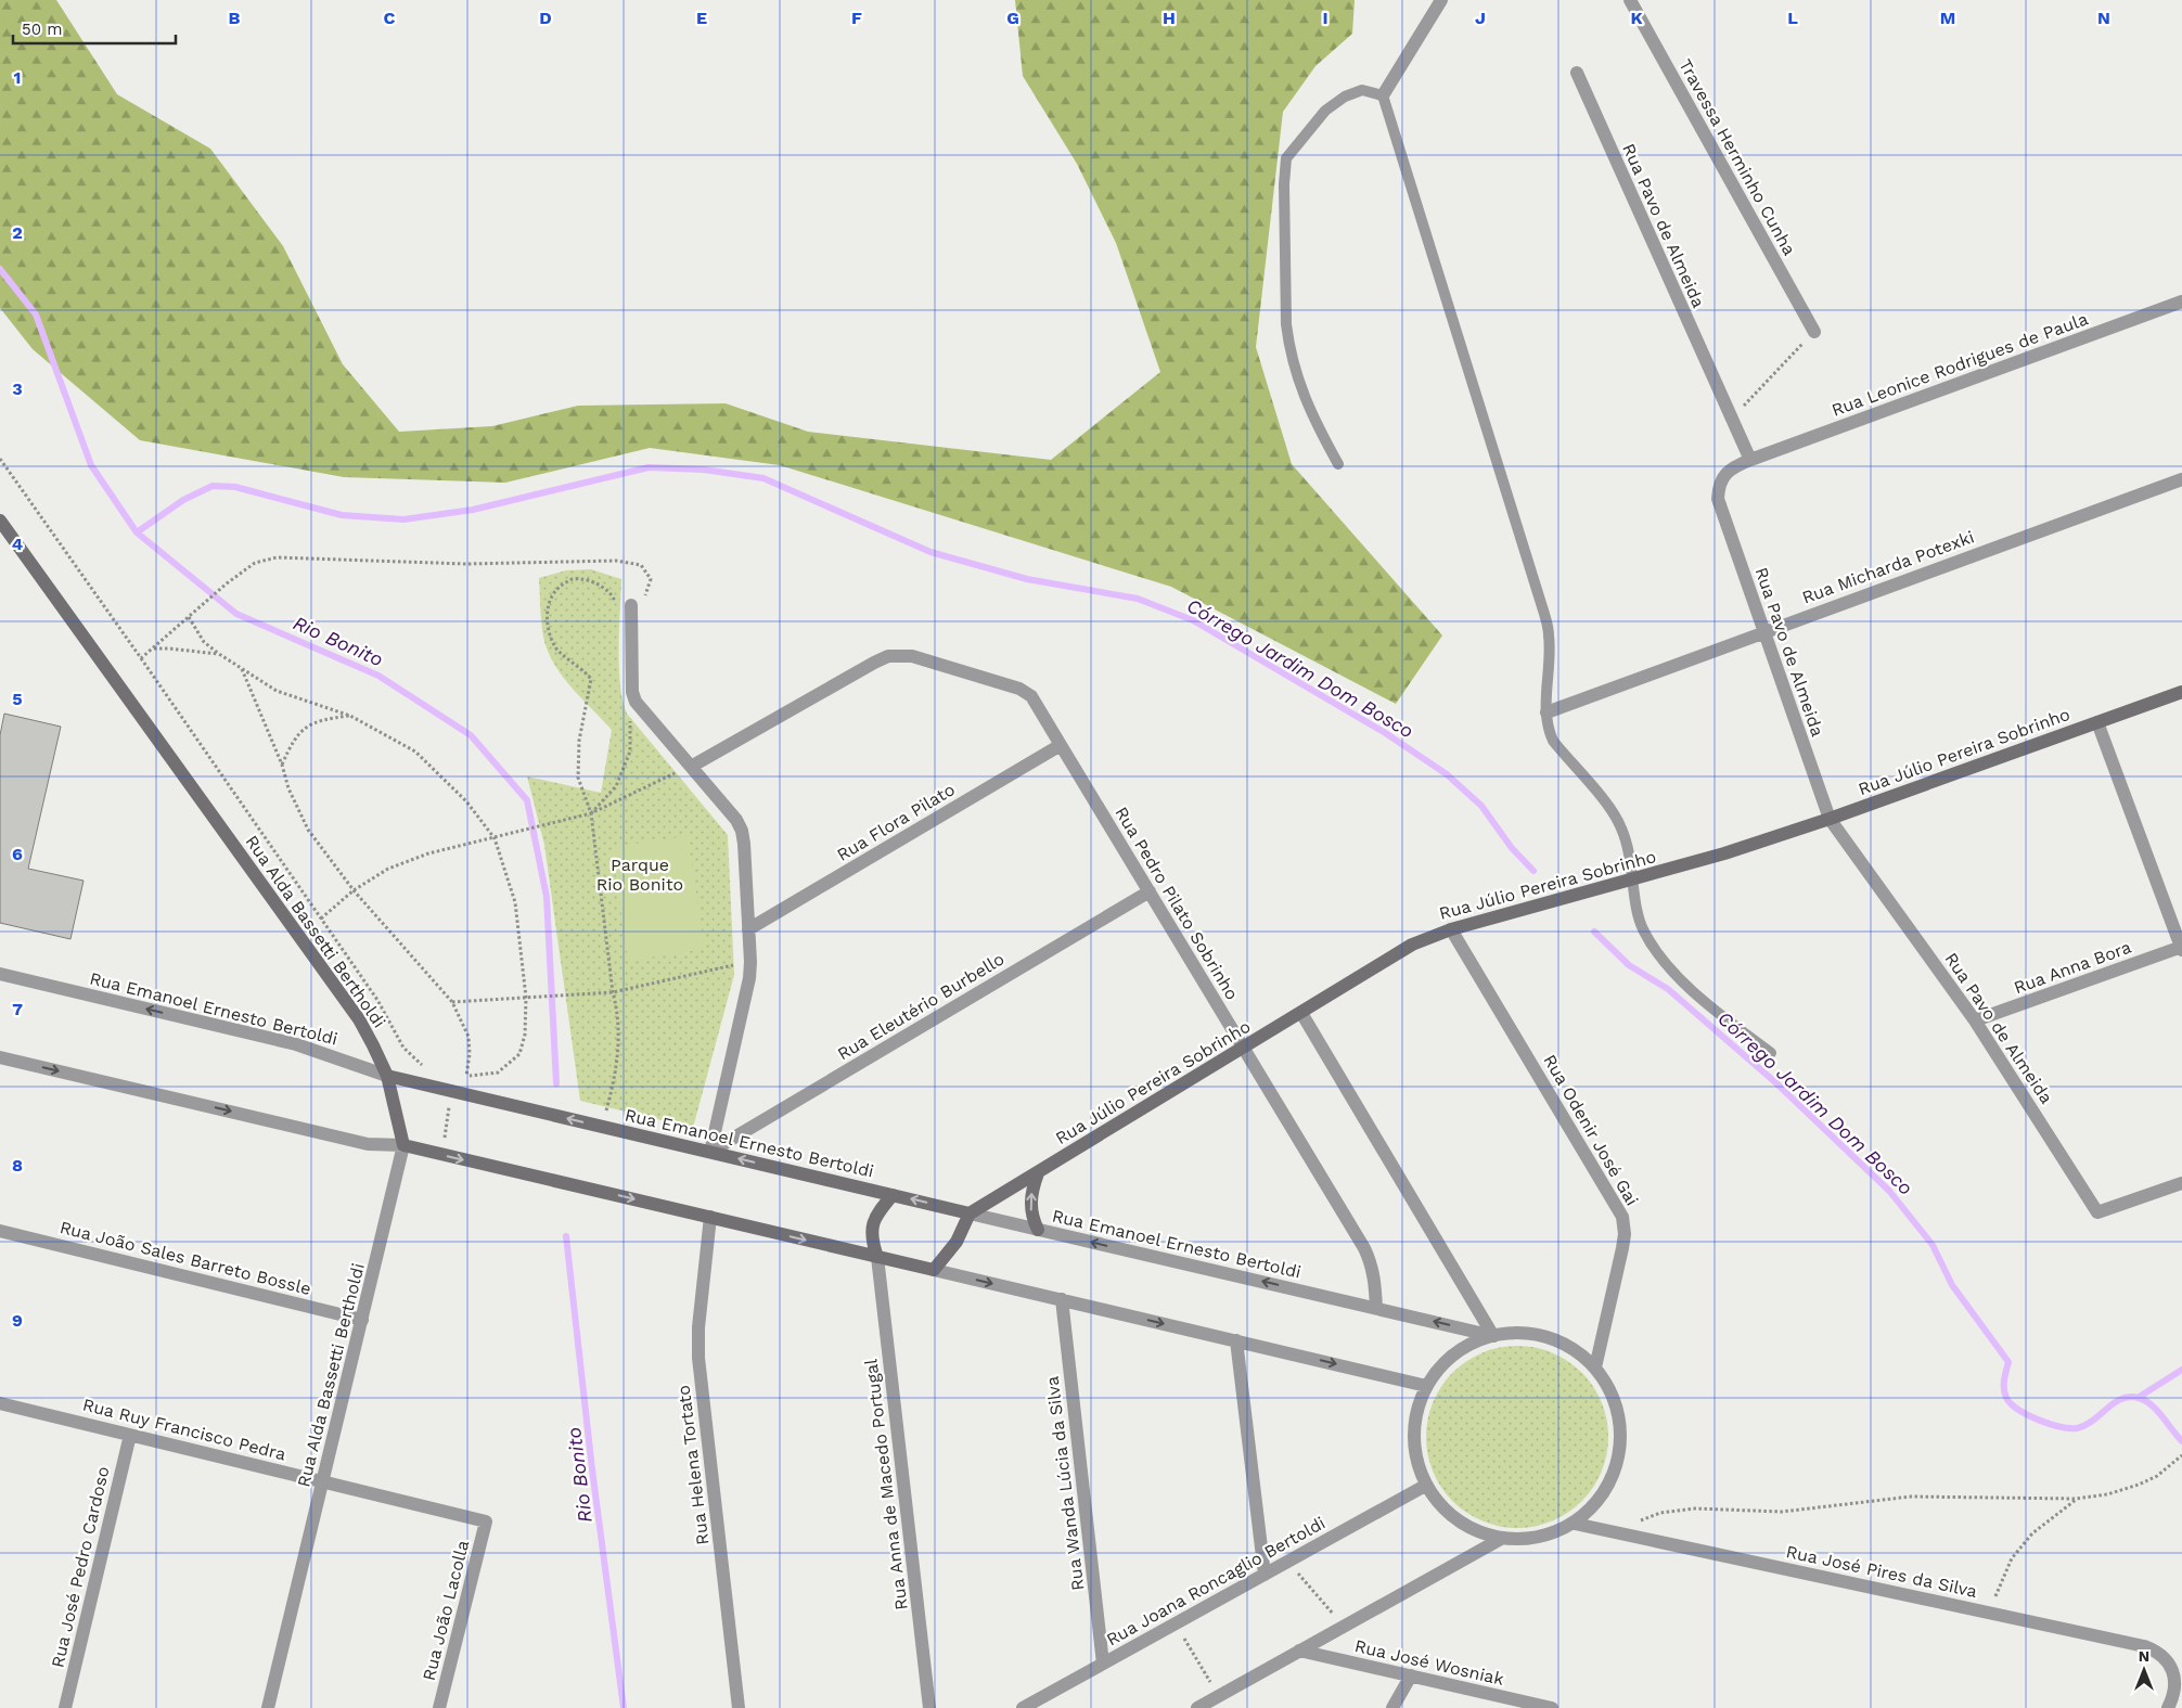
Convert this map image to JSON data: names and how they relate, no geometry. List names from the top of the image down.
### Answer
{
  "streets": {
    "main road": ["Rua Júlio Pereira Sobrinho", "Rua Alda Bassetti Bertholdi", "Rua Emanoel Ernesto Bertoldi"],
    "street": [
      "Travessa Herminho Cunha",
      "Rua Pavo de Almeida",
      "Rua Leonice Rodrigues de Paula",
      "Rua Micharda Potexki",
      "Rua Flora Pilato",
      "Rua Pedro Pilato Sobrinho",
      "Rua Anna Bora",
      "Rua Eleutério Burbello",
      "Rua Odenir José Gai",
      "Rua João Sales Barreto Bossle",
      "Rua Ruy Francisco Pedra",
      "Rua Helena Tortato",
      "Rua Wanda Lúcia da Silva",
      "Rua Anna de Macedo Portugal",
      "Rua José Pedro Cardoso",
      "Rua José Pires da Silva",
      "Rua Joana Roncaglio Bertoldi",
      "Rua João Lacolla",
      "Rua José Wosniak"
    ]
  },
  "crossings": [
    ["Rua Pavo de Almeida", "Rua Leonice Rodrigues de Paula"],
    ["Rua Pavo de Almeida", "Rua Micharda Potexki"],
    ["Rua Pavo de Almeida", "Rua Júlio Pereira Sobrinho"],
    ["Rua Pavo de Almeida", "Rua Anna Bora"],
    ["Rua Júlio Pereira Sobrinho", "Rua Pedro Pilato Sobrinho"],
    ["Rua Júlio Pereira Sobrinho", "Rua Emanoel Ernesto Bertoldi"],
    ["Rua Júlio Pereira Sobrinho", "Rua Odenir José Gai"],
    ["Rua Flora Pilato", "Rua Pedro Pilato Sobrinho"],
    ["Rua Pedro Pilato Sobrinho", "Rua Eleutério Burbello"],
    ["Rua Pedro Pilato Sobrinho", "Rua Emanoel Ernesto Bertoldi"],
    ["Rua Alda Bassetti Bertholdi", "Rua Emanoel Ernesto Bertoldi"],
    ["Rua Alda Bassetti Bertholdi", "Rua João Sales Barreto Bossle"],
    ["Rua Alda Bassetti Bertholdi", "Rua Ruy Francisco Pedra"],
    ["Rua Eleutério Burbello", "Rua Emanoel Ernesto Bertoldi"],
    ["Rua Ruy Francisco Pedra", "Rua José Pedro Cardoso"],
    ["Rua Ruy Francisco Pedra", "Rua João Lacolla"],
    ["Rua Wanda Lúcia da Silva", "Rua Joana Roncaglio Bertoldi"]
  ],
  "water": ["Rio Bonito", "Córrego Jardim Dom Bosco"],
  "parks": ["Parque Rio Bonito"],
  "scale_bar": "50 m",
  "north": "top",
  "grid": {
    "columns": [
      "B",
      "C",
      "D",
      "E",
      "F",
      "G",
      "H",
      "I",
      "J",
      "K",
      "L",
      "M",
      "N"
    ],
    "rows": [
      "1",
      "2",
      "3",
      "4",
      "5",
      "6",
      "7",
      "8",
      "9"
    ]
  }
}
